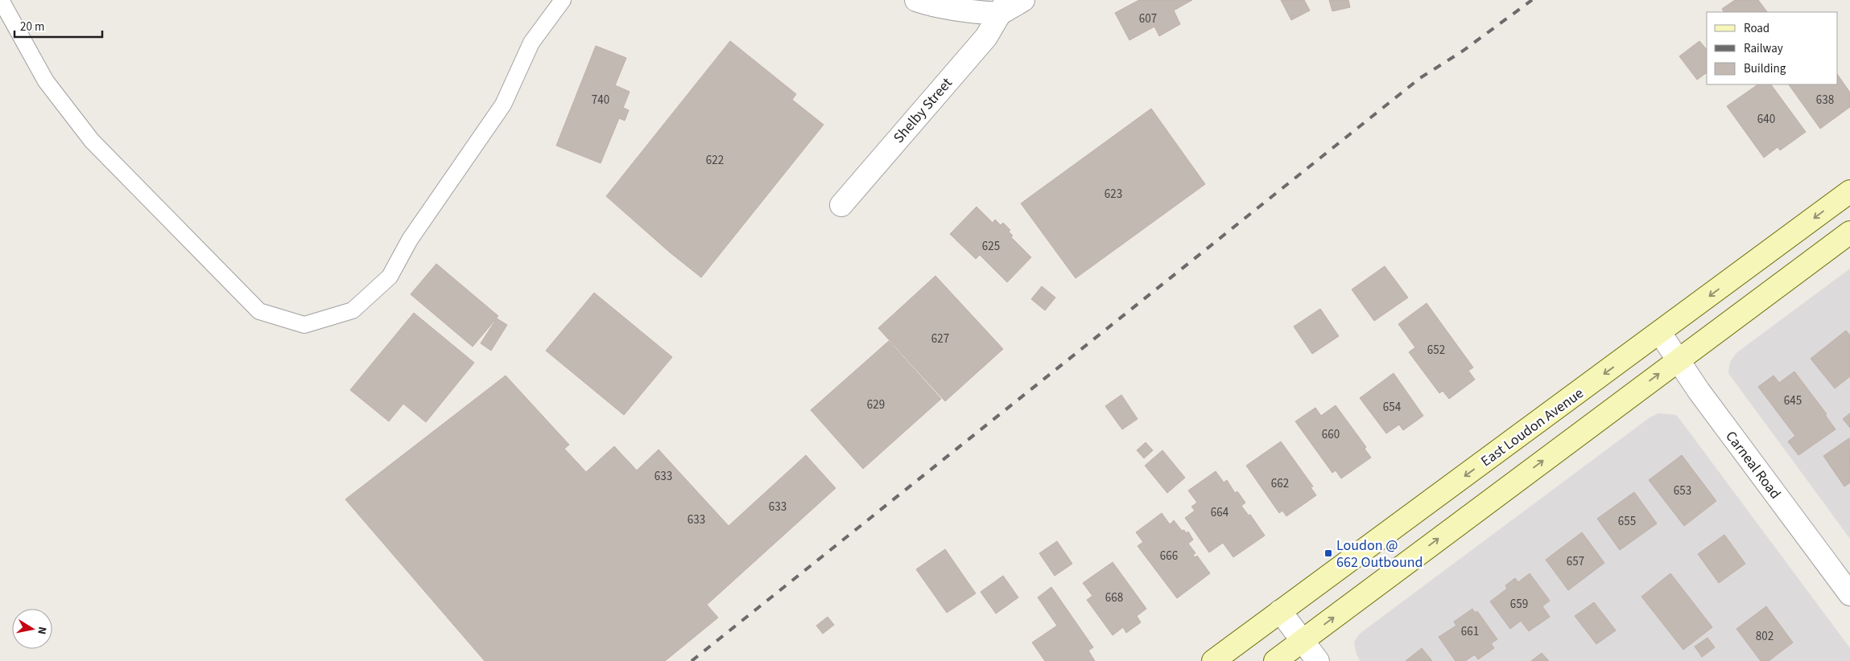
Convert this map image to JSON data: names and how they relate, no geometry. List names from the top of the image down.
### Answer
{
  "streets": {
    "main road": ["East Loudon Avenue"],
    "street": ["Shelby Street", "Carneal Road"]
  },
  "crossings": [
    ["East Loudon Avenue", "Carneal Road"]
  ],
  "places": {
    "transit": ["Loudon @ 662 Outbound"]
  },
  "house_numbers": [
    "607",
    "740",
    "638",
    "640",
    "622",
    "623",
    "625",
    "627",
    "652",
    "645",
    "629",
    "654",
    "660",
    "633",
    "662",
    "653",
    "633",
    "664",
    "633",
    "655",
    "666",
    "657",
    "668",
    "659",
    "661",
    "802"
  ],
  "legend": ["Road", "Railway", "Building"],
  "scale_bar": "20 m",
  "north": "right"
}
